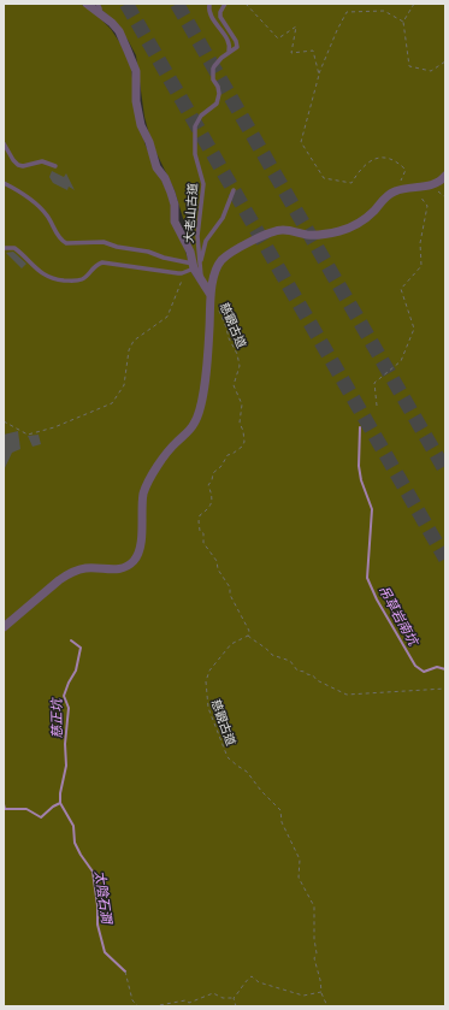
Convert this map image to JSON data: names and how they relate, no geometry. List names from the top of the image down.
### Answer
{
  "streets": {
    "lane": ["大老山古道"],
    "path": ["慈觀古道"]
  },
  "water": ["吊草岩南坑", "慈正坑", "太陰石澗"]
}
